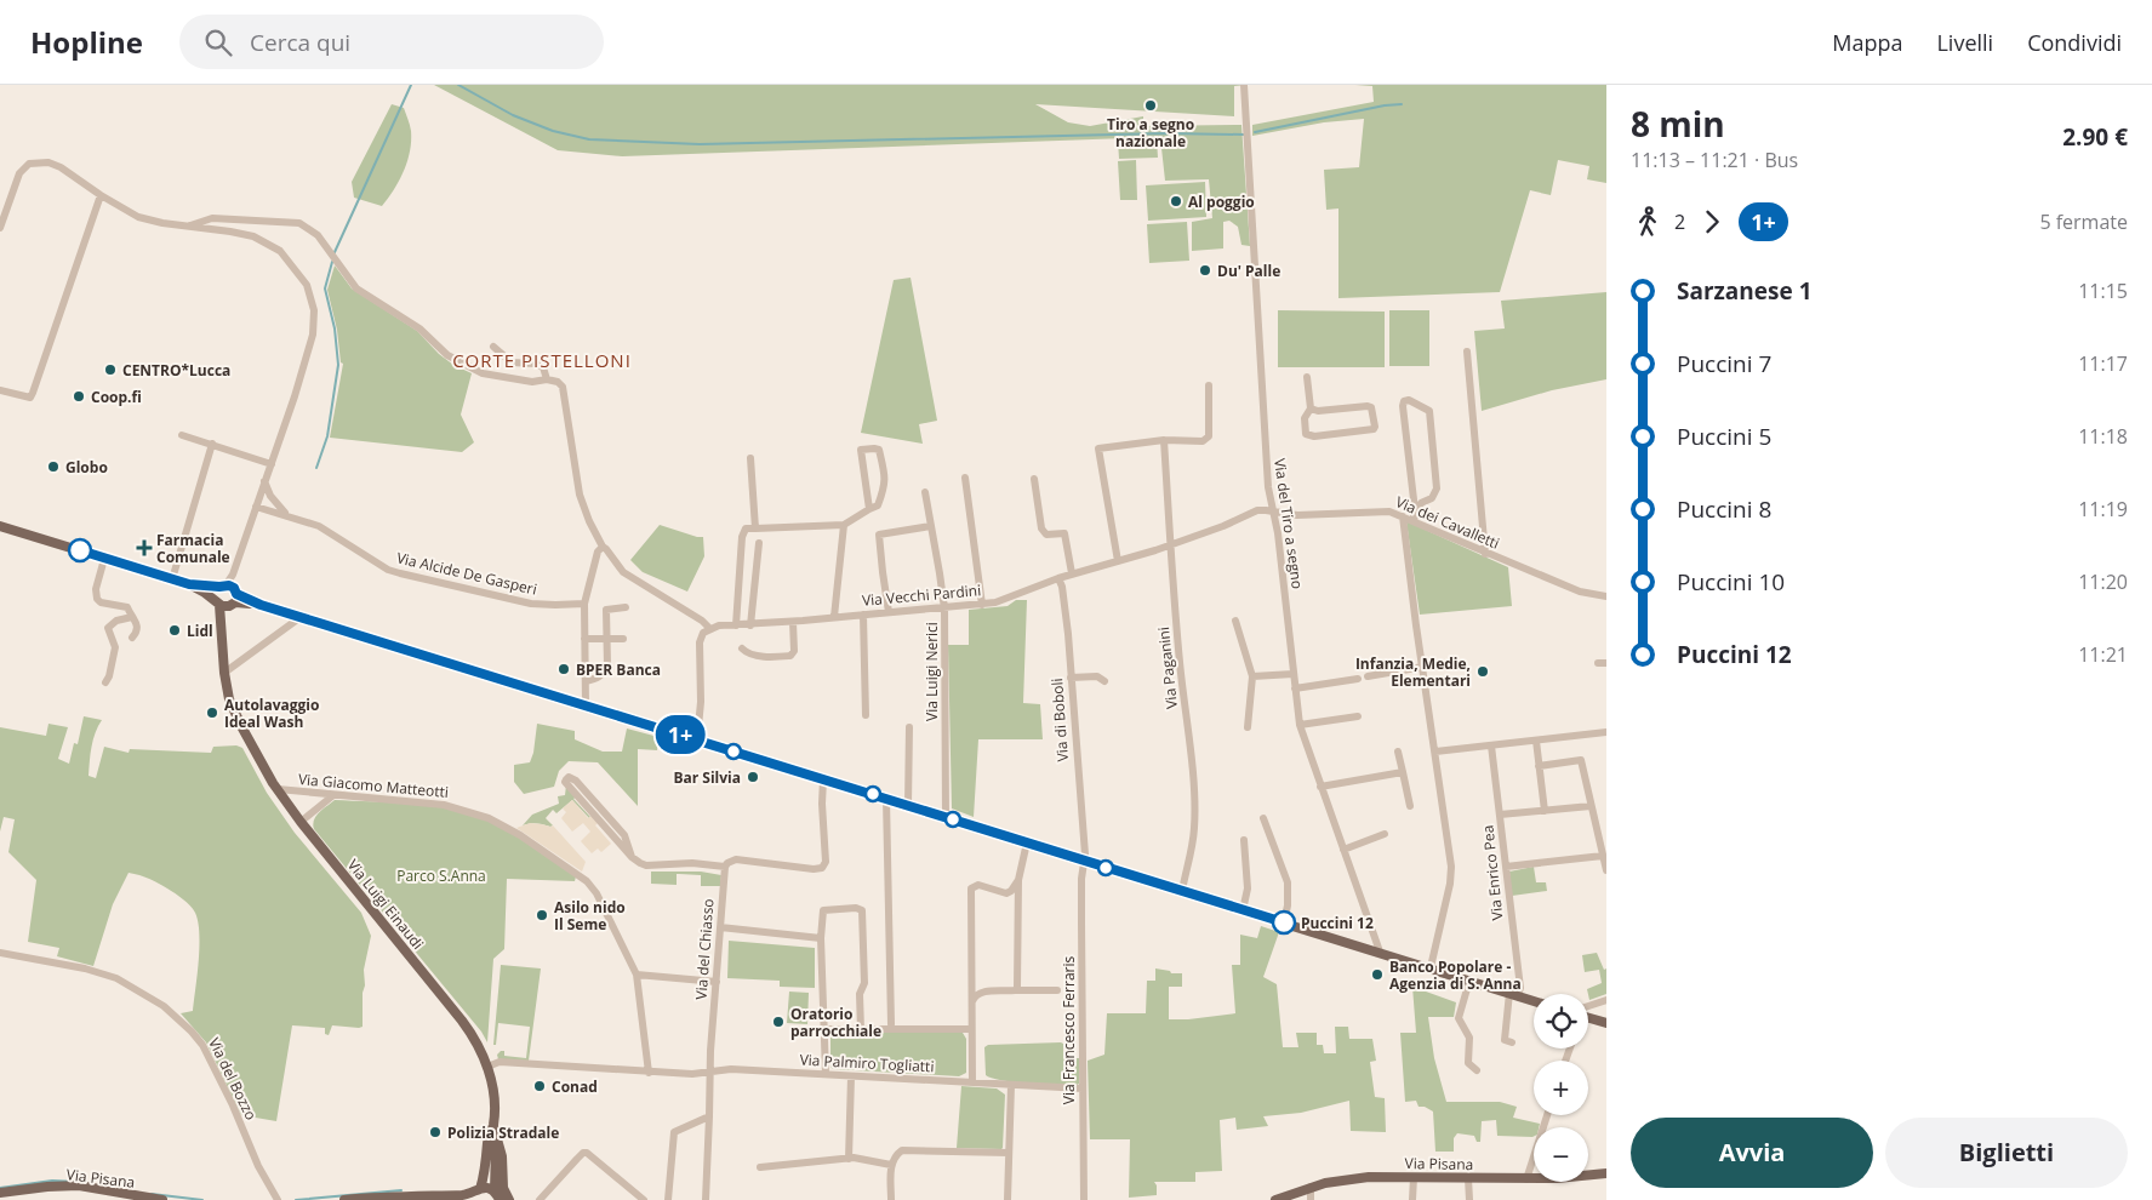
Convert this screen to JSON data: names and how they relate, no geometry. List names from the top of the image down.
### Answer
{
  "streets": {
    "main road": ["Via Luigi Einaudi", "Via Pisana"],
    "street": [
      "Via dei Cavalletti",
      "Via del Tiro a segno",
      "Via Alcide De Gasperi",
      "Via Vecchi Pardini",
      "Via Paganini",
      "Via Luigi Nerici",
      "Via di Boboli",
      "Via Giacomo Matteotti",
      "Via Enrico Pea",
      "Via del Chiasso",
      "Via Francesco Ferraris",
      "Via Palmiro Togliatti",
      "Via del Bozzo"
    ]
  },
  "crossings": [
    ["Via dei Cavalletti", "Via del Tiro a segno"],
    ["Via dei Cavalletti", "Via Vecchi Pardini"],
    ["Via del Tiro a segno", "Via Vecchi Pardini"],
    ["Via Vecchi Pardini", "Via Paganini"],
    ["Via Vecchi Pardini", "Via Luigi Nerici"],
    ["Via Vecchi Pardini", "Via di Boboli"],
    ["Via di Boboli", "Via Francesco Ferraris"],
    ["Via Giacomo Matteotti", "Via Luigi Einaudi"],
    ["Via Luigi Einaudi", "Via Palmiro Togliatti"],
    ["Via del Chiasso", "Via Palmiro Togliatti"],
    ["Via Francesco Ferraris", "Via Palmiro Togliatti"]
  ],
  "districts": ["CORTE PISTELLONI"],
  "parks": ["Parco S.Anna"],
  "places": {
    "other": [
      "Tiro a segno nazionale",
      "Al poggio",
      "Du' Palle",
      "CENTRO*Lucca",
      "Coop.fi",
      "Globo",
      "Lidl",
      "BPER Banca",
      "Infanzia, Medie, Elementari",
      "Autolavaggio Ideal Wash",
      "Bar Silvia",
      "Asilo nido Il Seme",
      "Puccini 12",
      "Banco Popolare - Agenzia di S. Anna",
      "Oratorio parrocchiale",
      "Conad",
      "Polizia Stradale"
    ],
    "health": ["Farmacia Comunale"]
  },
  "lines": ["bus line 1+"],
  "page": {
    "header": "Hopline",
    "search": "Cerca qui",
    "nav": ["Mappa", "Livelli", "Condividi"],
    "on_map": "1+",
    "heading": ["8 min", "11:13 – 11:21 · Bus", "2.90 €"],
    "legs": ["2", "1+", "5 fermate"],
    "list": [
      {
        "name": "Sarzanese 1",
        "value": "11:15"
      },
      {
        "name": "Puccini 7",
        "value": "11:17"
      },
      {
        "name": "Puccini 5",
        "value": "11:18"
      },
      {
        "name": "Puccini 8",
        "value": "11:19"
      },
      {
        "name": "Puccini 10",
        "value": "11:20"
      },
      {
        "name": "Puccini 12",
        "value": "11:21"
      }
    ],
    "map_buttons": ["+", "−"],
    "buttons": ["Avvia", "Biglietti"]
  }
}
